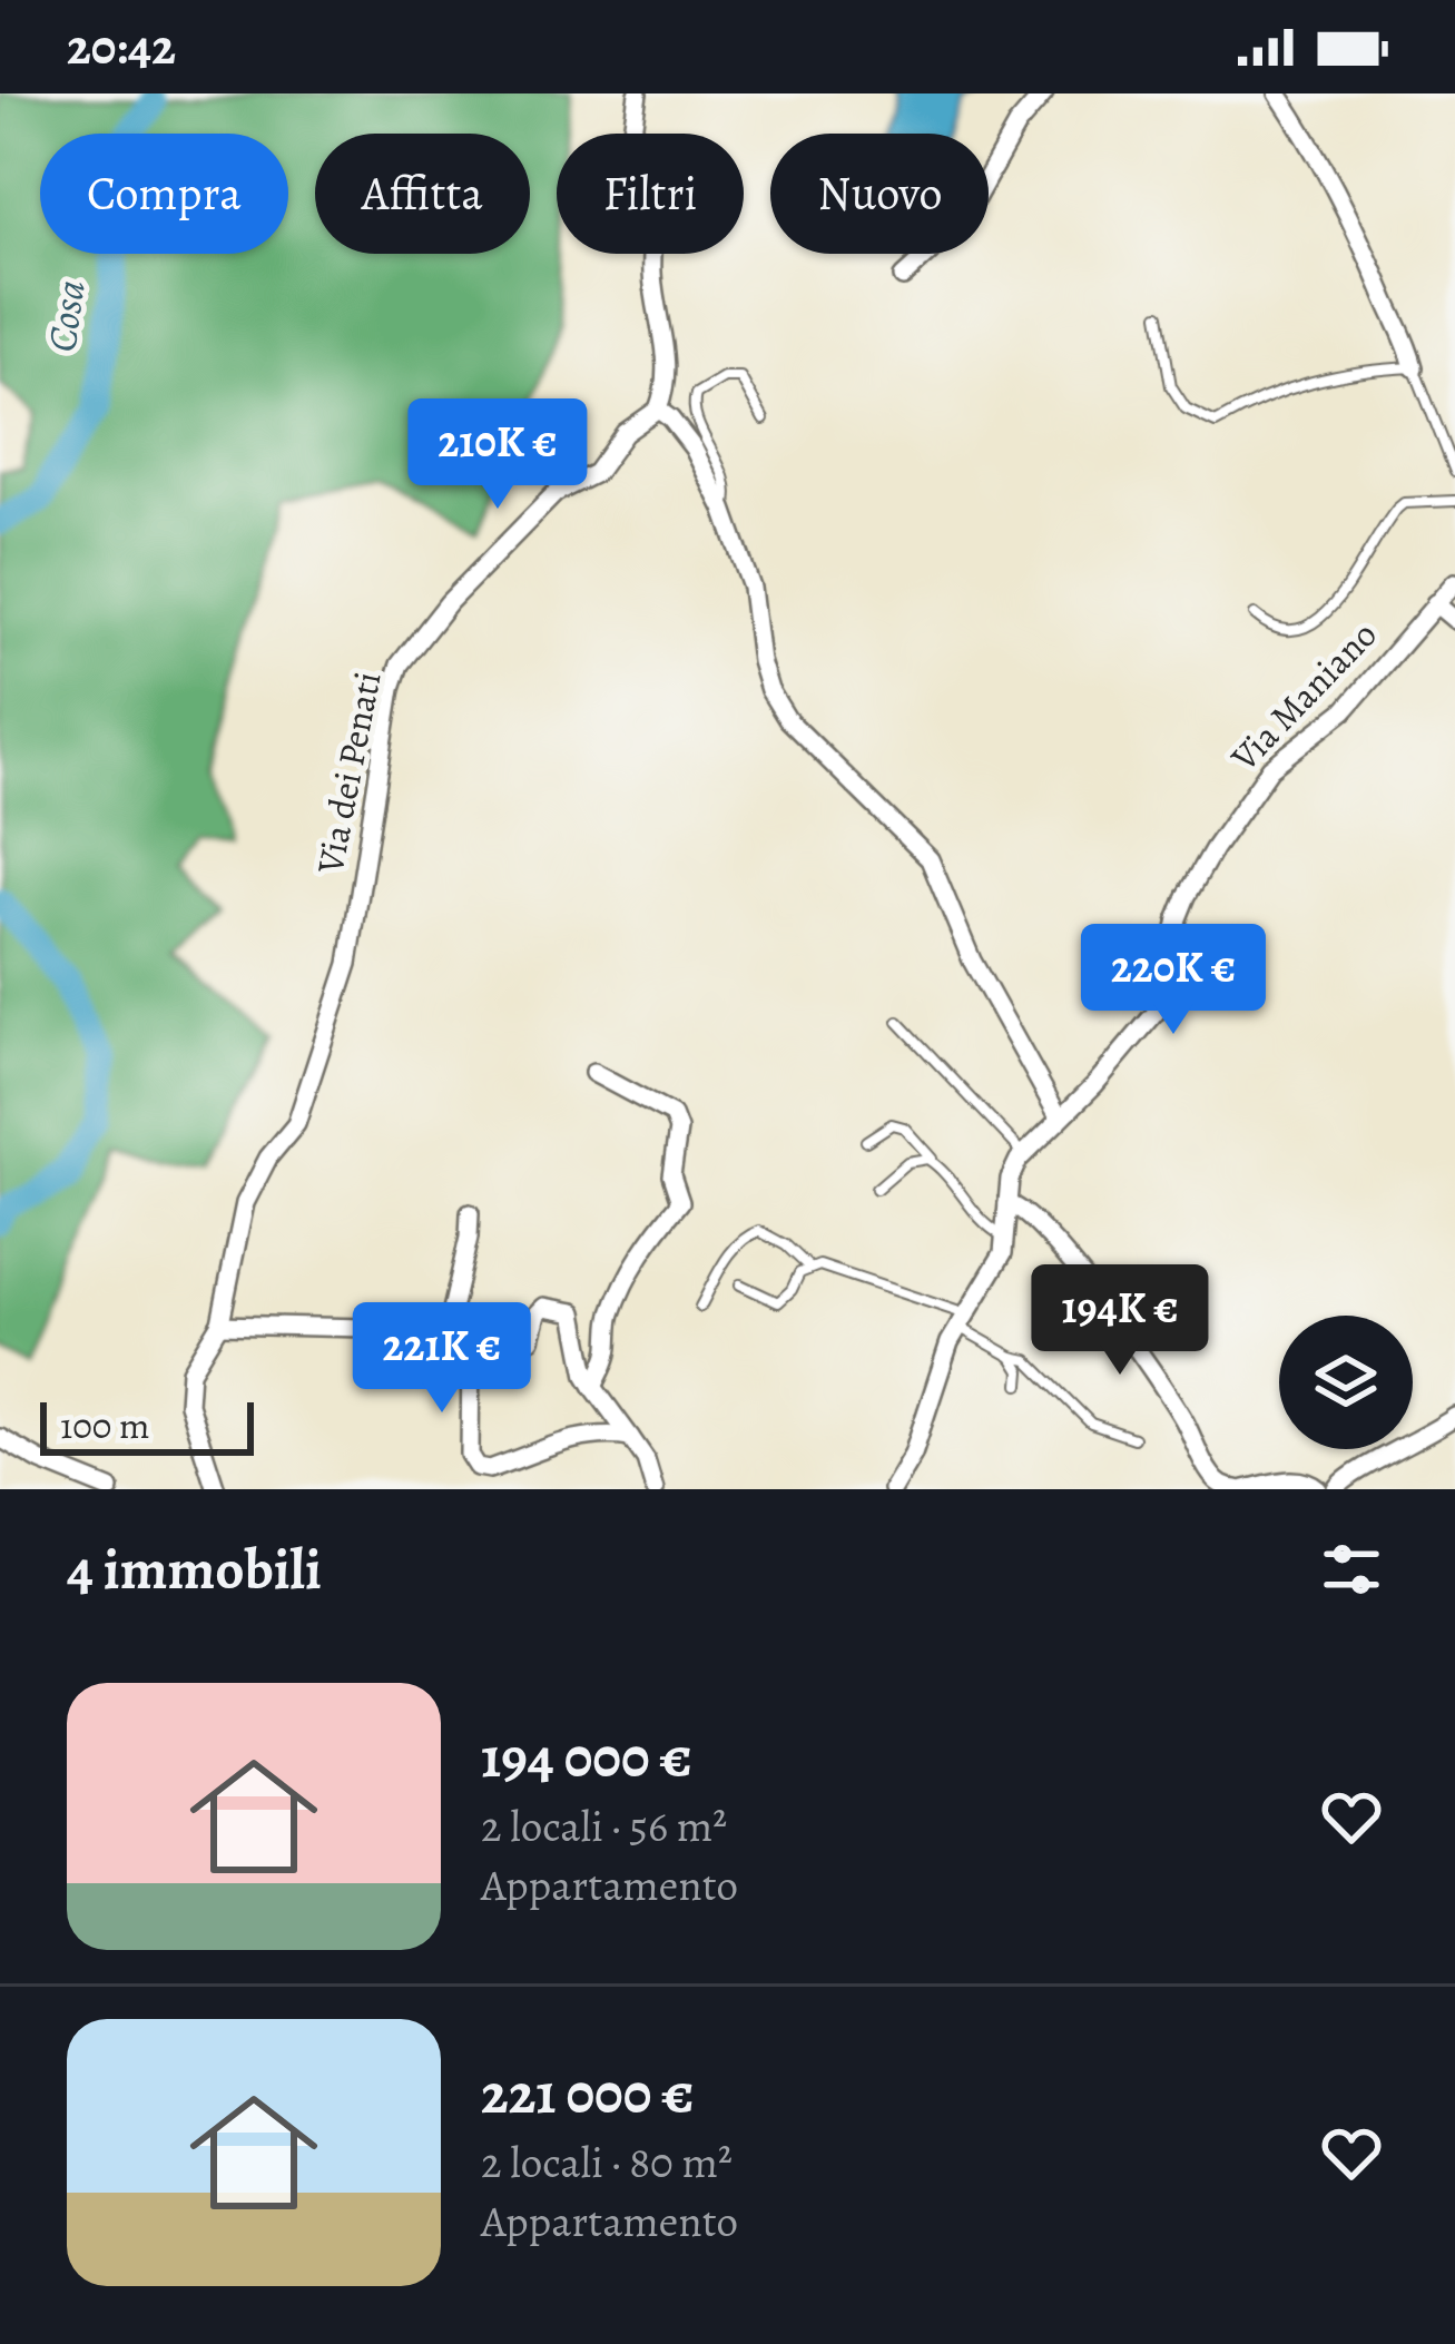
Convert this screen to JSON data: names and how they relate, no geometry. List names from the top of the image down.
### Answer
{
  "streets": {
    "street": ["Via Maniano", "Via dei Penati"]
  },
  "water": ["Cosa"],
  "scale_bar": "100 m",
  "page": {
    "status": "20:42",
    "chip": [
      "Compra",
      "Affitta",
      "Filtri",
      "Nuovo"
    ],
    "price": [
      "210K €",
      "220K €",
      "194K €",
      "221K €"
    ],
    "scale": "100 m",
    "heading": "4 immobili",
    "list": [
      {
        "name": "194 000 €",
        "note": "2 locali · 56 m² · Appartamento"
      },
      {
        "name": "221 000 €",
        "note": "2 locali · 80 m² · Appartamento"
      }
    ]
  }
}
